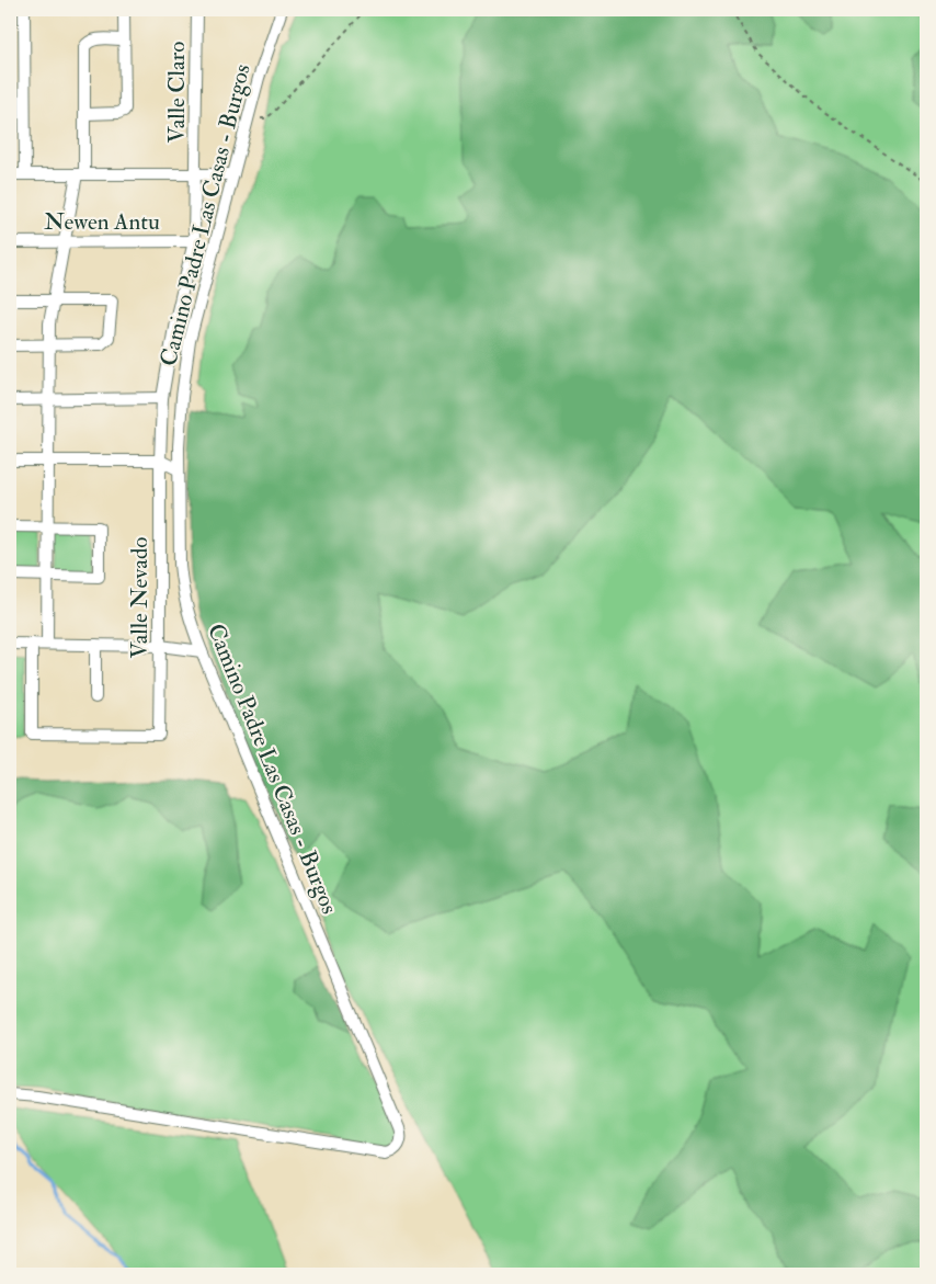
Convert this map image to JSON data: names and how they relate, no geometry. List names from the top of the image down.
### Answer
{
  "streets": {
    "street": [
      "Valle Claro",
      "Camino Padre Las Casas - Burgos",
      "Newen Antu",
      "Valle Nevado"
    ]
  },
  "crossings": [
    ["Valle Claro", "Newen Antu"]
  ]
}
